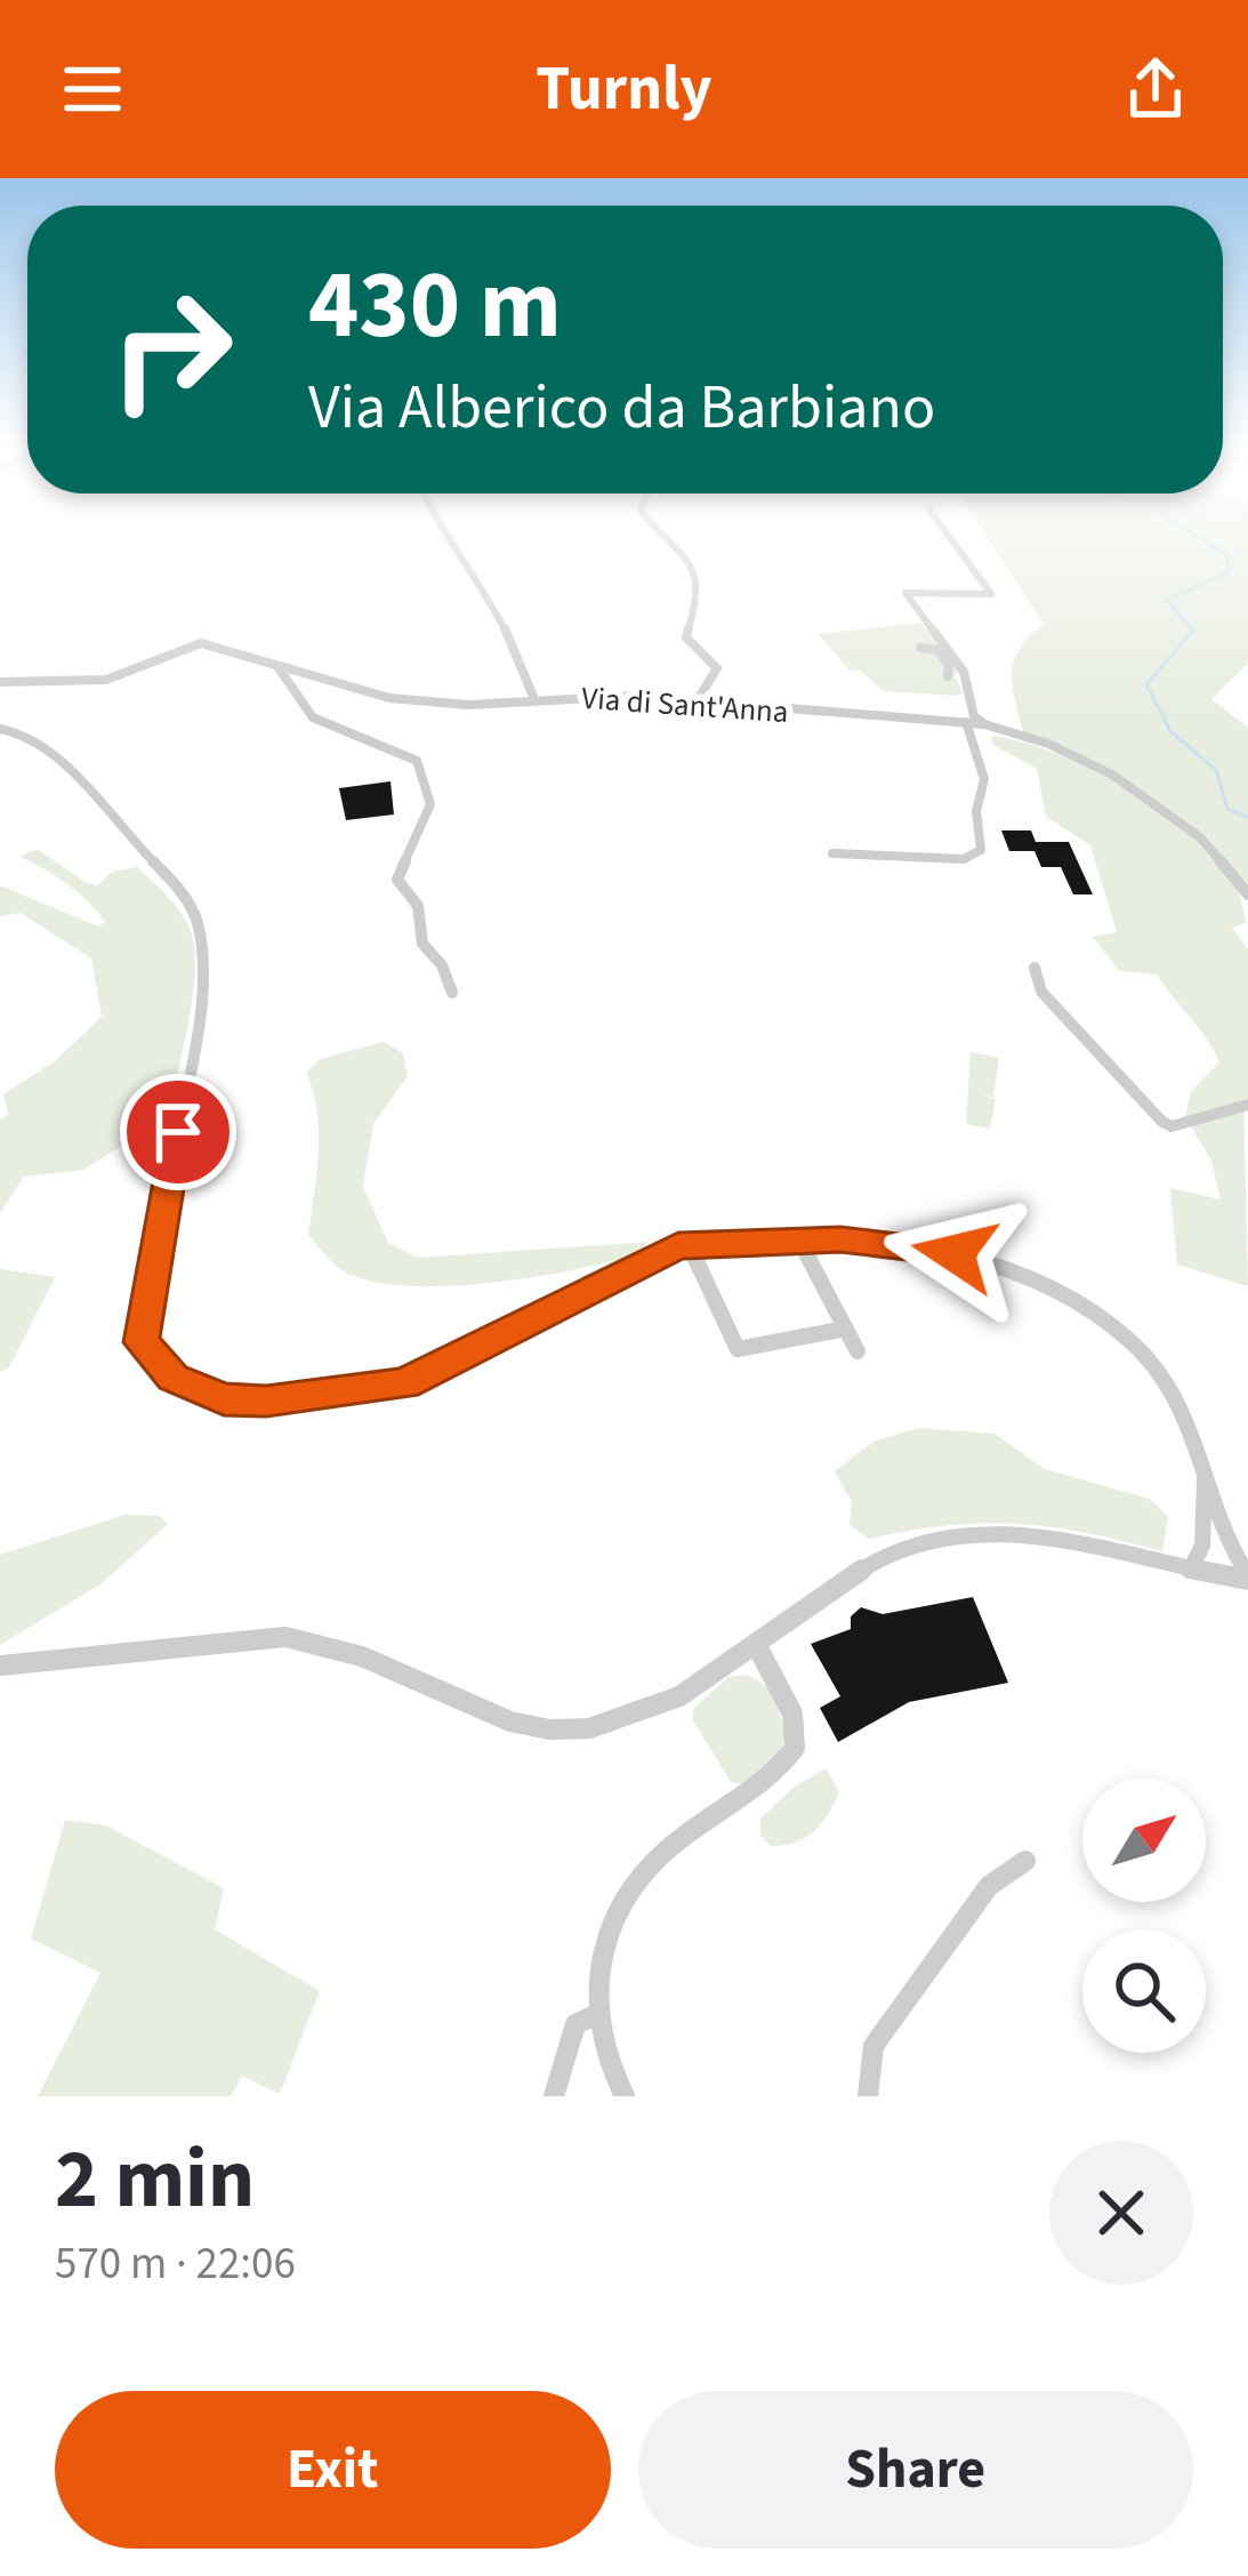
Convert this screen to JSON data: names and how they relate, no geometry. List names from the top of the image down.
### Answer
{
  "streets": {
    "street": ["Via di Sant'Anna"]
  },
  "north": "top right",
  "page": {
    "header": "Turnly",
    "turn": ["430 m", "Via Alberico da Barbiano"],
    "heading": ["2 min", "570 m · 22:06"],
    "buttons": ["Exit", "Share"]
  }
}
